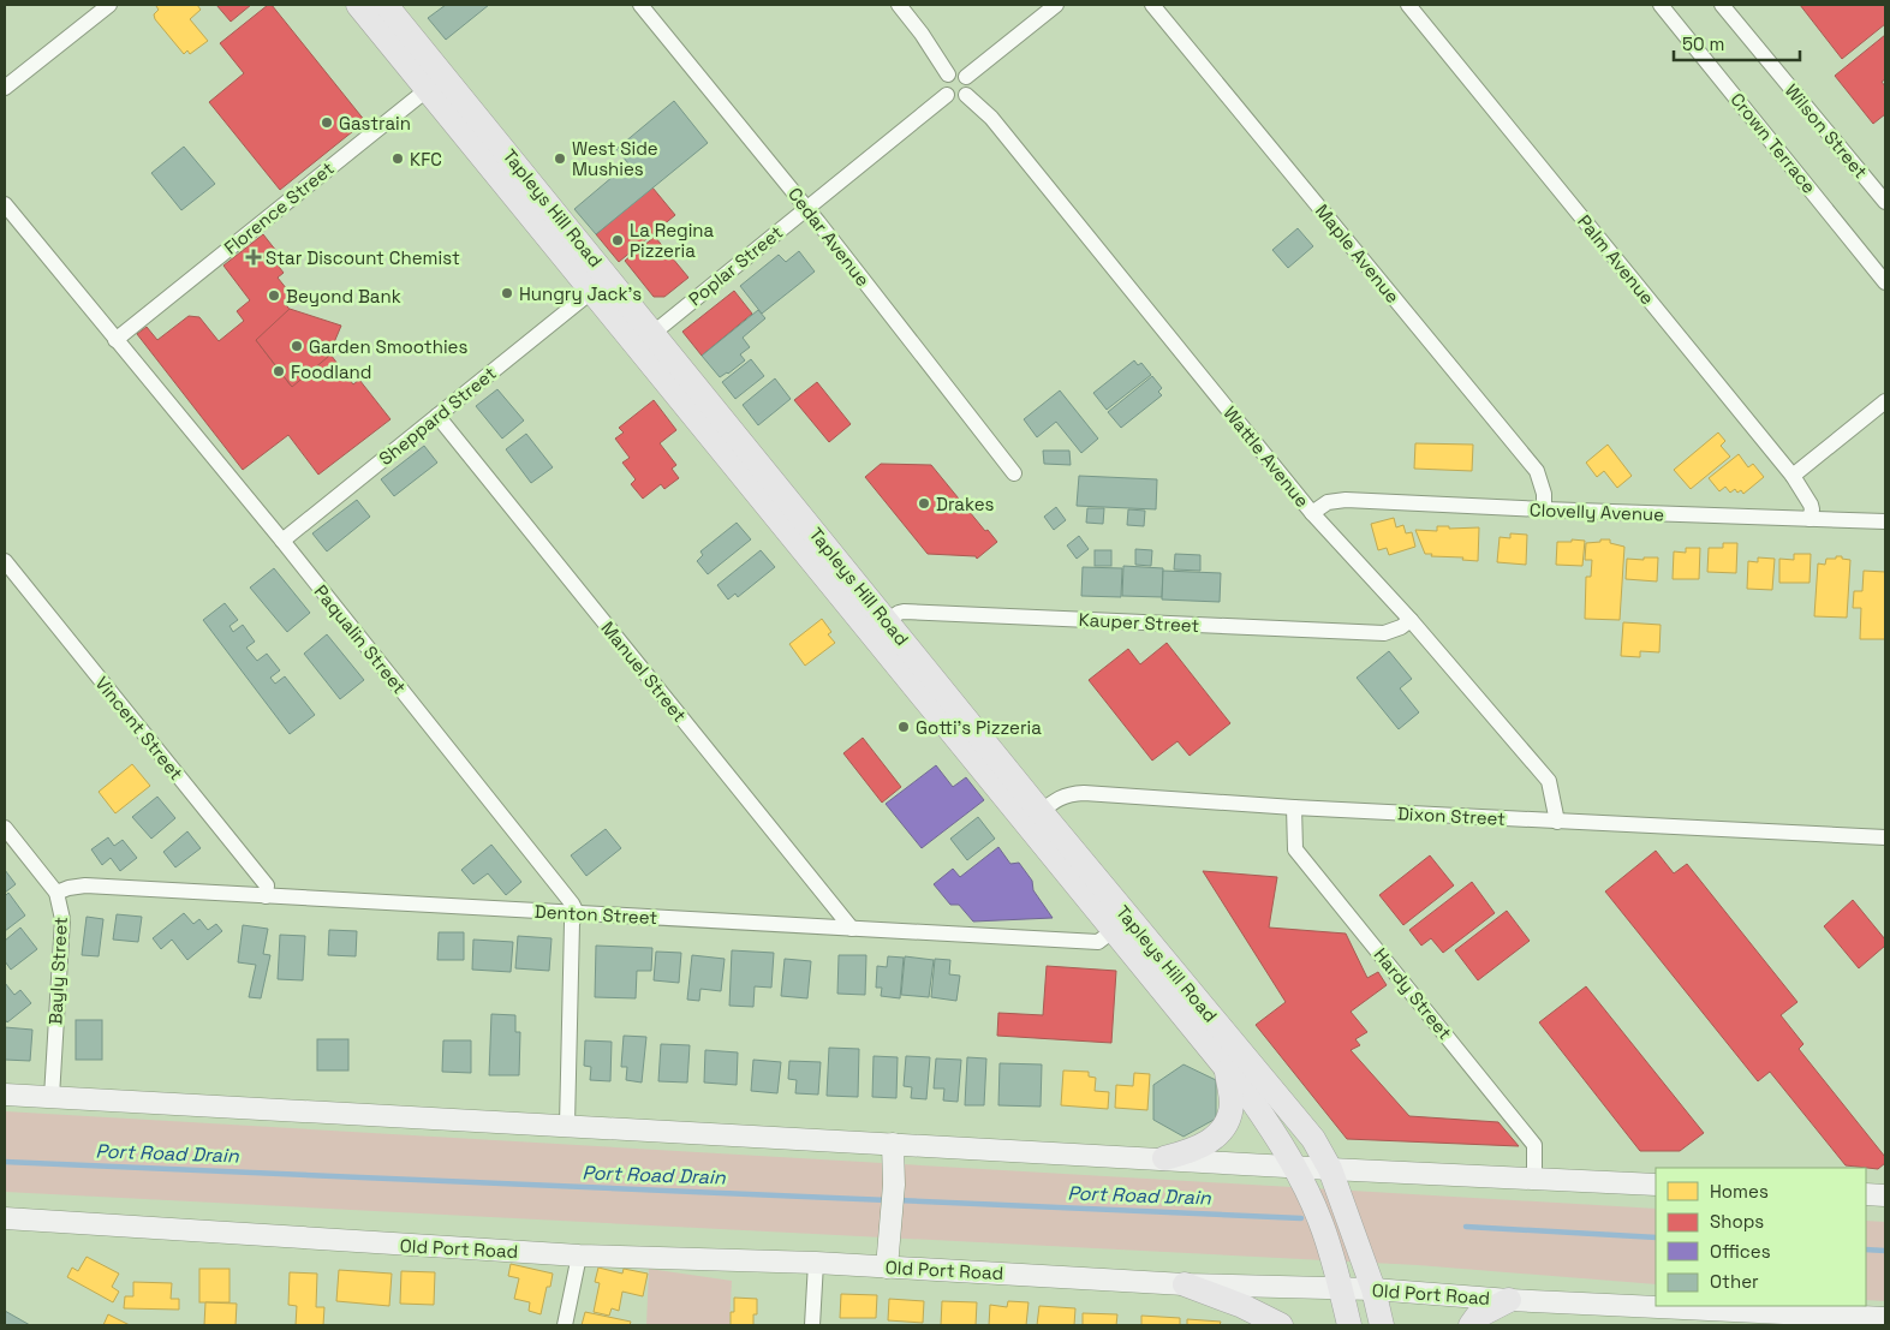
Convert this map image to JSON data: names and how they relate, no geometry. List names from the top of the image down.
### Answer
{
  "streets": {
    "main road": ["Tapleys Hill Road", "Old Port Road"],
    "street": [
      "Wilson Street",
      "Crown Terrace",
      "Florence Street",
      "Cedar Avenue",
      "Maple Avenue",
      "Palm Avenue",
      "Poplar Street",
      "Sheppard Street",
      "Wattle Avenue",
      "Clovelly Avenue",
      "Kauper Street",
      "Paqualin Street",
      "Manuel Street",
      "Vincent Street",
      "Dixon Street",
      "Denton Street",
      "Bayly Street",
      "Hardy Street"
    ]
  },
  "crossings": [
    ["Florence Street", "Tapleys Hill Road"],
    ["Florence Street", "Paqualin Street"],
    ["Tapleys Hill Road", "Poplar Street"],
    ["Tapleys Hill Road", "Sheppard Street"],
    ["Tapleys Hill Road", "Kauper Street"],
    ["Tapleys Hill Road", "Dixon Street"],
    ["Tapleys Hill Road", "Denton Street"],
    ["Tapleys Hill Road", "Old Port Road"],
    ["Cedar Avenue", "Poplar Street"],
    ["Maple Avenue", "Clovelly Avenue"],
    ["Palm Avenue", "Clovelly Avenue"],
    ["Poplar Street", "Wattle Avenue"],
    ["Sheppard Street", "Paqualin Street"],
    ["Sheppard Street", "Manuel Street"],
    ["Wattle Avenue", "Clovelly Avenue"],
    ["Wattle Avenue", "Kauper Street"],
    ["Wattle Avenue", "Dixon Street"],
    ["Paqualin Street", "Denton Street"],
    ["Manuel Street", "Denton Street"],
    ["Vincent Street", "Denton Street"],
    ["Dixon Street", "Hardy Street"],
    ["Denton Street", "Bayly Street"]
  ],
  "water": ["Port Road Drain"],
  "places": {
    "other": [
      "Gastrain",
      "KFC",
      "West Side Mushies",
      "La Regina Pizzeria",
      "Hungry Jack's",
      "Beyond Bank",
      "Garden Smoothies",
      "Foodland",
      "Drakes",
      "Gotti's Pizzeria"
    ],
    "health": ["Star Discount Chemist"]
  },
  "legend": [
    "Homes",
    "Shops",
    "Offices",
    "Other"
  ],
  "scale_bar": "50 m"
}
